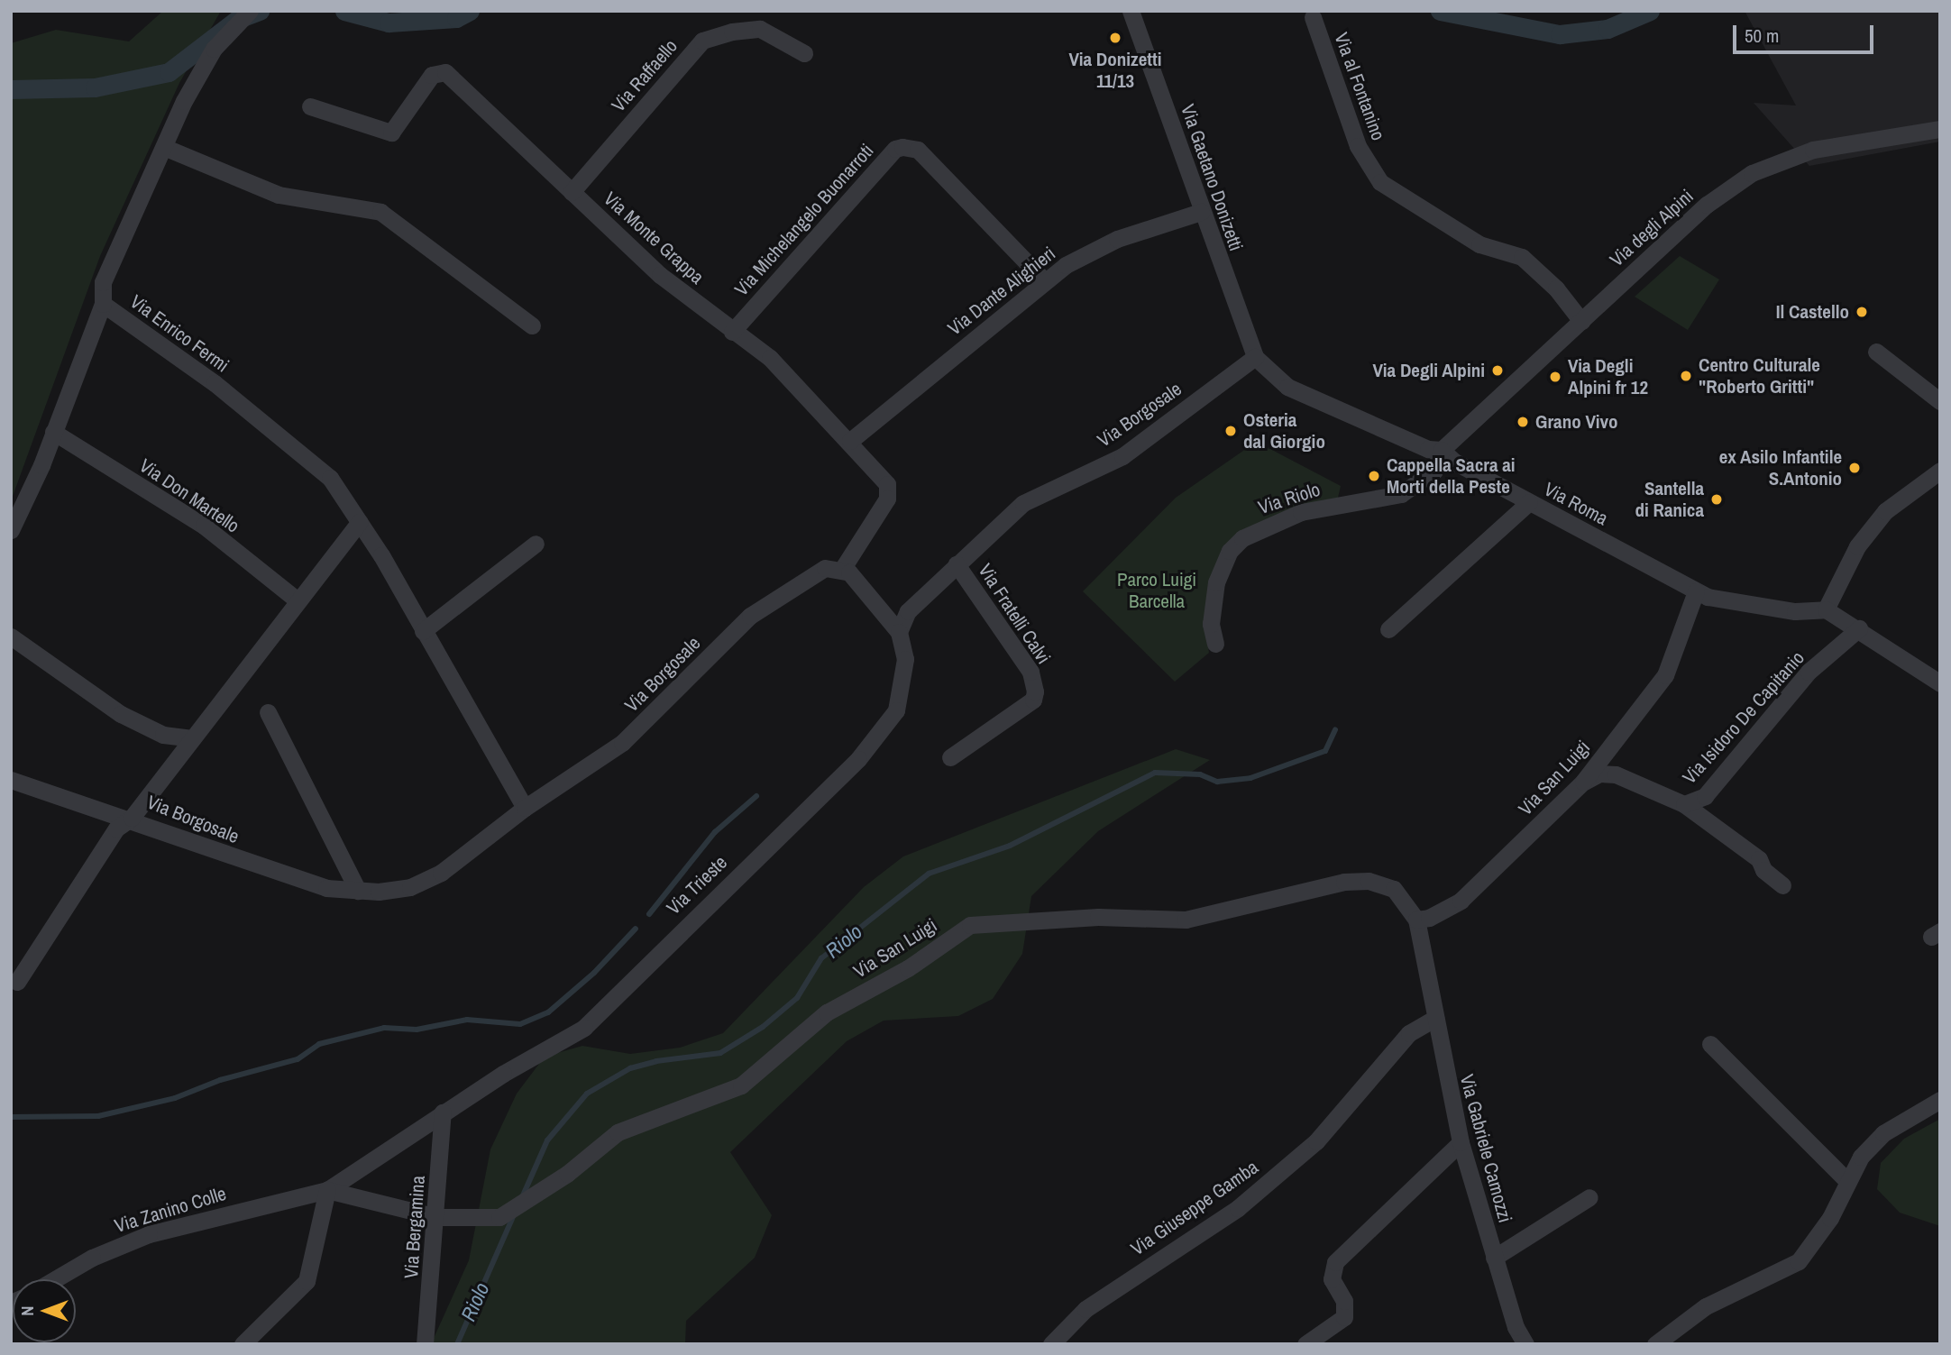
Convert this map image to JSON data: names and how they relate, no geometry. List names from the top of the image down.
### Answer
{
  "streets": {
    "street": [
      "Via Raffaello",
      "Via al Fontanino",
      "Via Gaetano Donizetti",
      "Via Michelangelo Buonarroti",
      "Via degli Alpini",
      "Via Monte Grappa",
      "Via Dante Alighieri",
      "Via Enrico Fermi",
      "Via Borgosale",
      "Via Don Martello",
      "Via Riolo",
      "Via Roma",
      "Via Fratelli Calvi",
      "Via Isidoro De Capitanio",
      "Via San Luigi",
      "Via Trieste",
      "Via Gabriele Camozzi",
      "Via Giuseppe Gamba",
      "Via Zanino Colle",
      "Via Bergamina"
    ]
  },
  "crossings": [
    ["Via Raffaello", "Via Monte Grappa"],
    ["Via al Fontanino", "Via degli Alpini"],
    ["Via Gaetano Donizetti", "Via Dante Alighieri"],
    ["Via Gaetano Donizetti", "Via Borgosale"],
    ["Via Gaetano Donizetti", "Via Roma"],
    ["Via Michelangelo Buonarroti", "Via Monte Grappa"],
    ["Via Michelangelo Buonarroti", "Via Dante Alighieri"],
    ["Via degli Alpini", "Via Riolo"],
    ["Via degli Alpini", "Via Roma"],
    ["Via Monte Grappa", "Via Dante Alighieri"],
    ["Via Monte Grappa", "Via Borgosale"],
    ["Via Enrico Fermi", "Via Borgosale"],
    ["Via Borgosale", "Via Roma"],
    ["Via Borgosale", "Via Fratelli Calvi"],
    ["Via Borgosale", "Via Trieste"],
    ["Via Riolo", "Via Roma"],
    ["Via Roma", "Via San Luigi"],
    ["Via San Luigi", "Via Gabriele Camozzi"],
    ["Via San Luigi", "Via Zanino Colle"],
    ["Via San Luigi", "Via Bergamina"],
    ["Via Trieste", "Via Zanino Colle"],
    ["Via Trieste", "Via Bergamina"],
    ["Via Gabriele Camozzi", "Via Giuseppe Gamba"],
    ["Via Zanino Colle", "Via Bergamina"]
  ],
  "water": ["Riolo"],
  "parks": ["Parco Luigi Barcella"],
  "places": [
    "Via Donizetti 11/13",
    "Il Castello",
    "Via Degli Alpini",
    "Centro Culturale \"Roberto Gritti\"",
    "Via Degli Alpini fr 12",
    "Grano Vivo",
    "Osteria dal Giorgio",
    "ex Asilo Infantile S.Antonio",
    "Cappella Sacra ai Morti della Peste",
    "Santella di Ranica"
  ],
  "scale_bar": "50 m",
  "north": "left"
}
